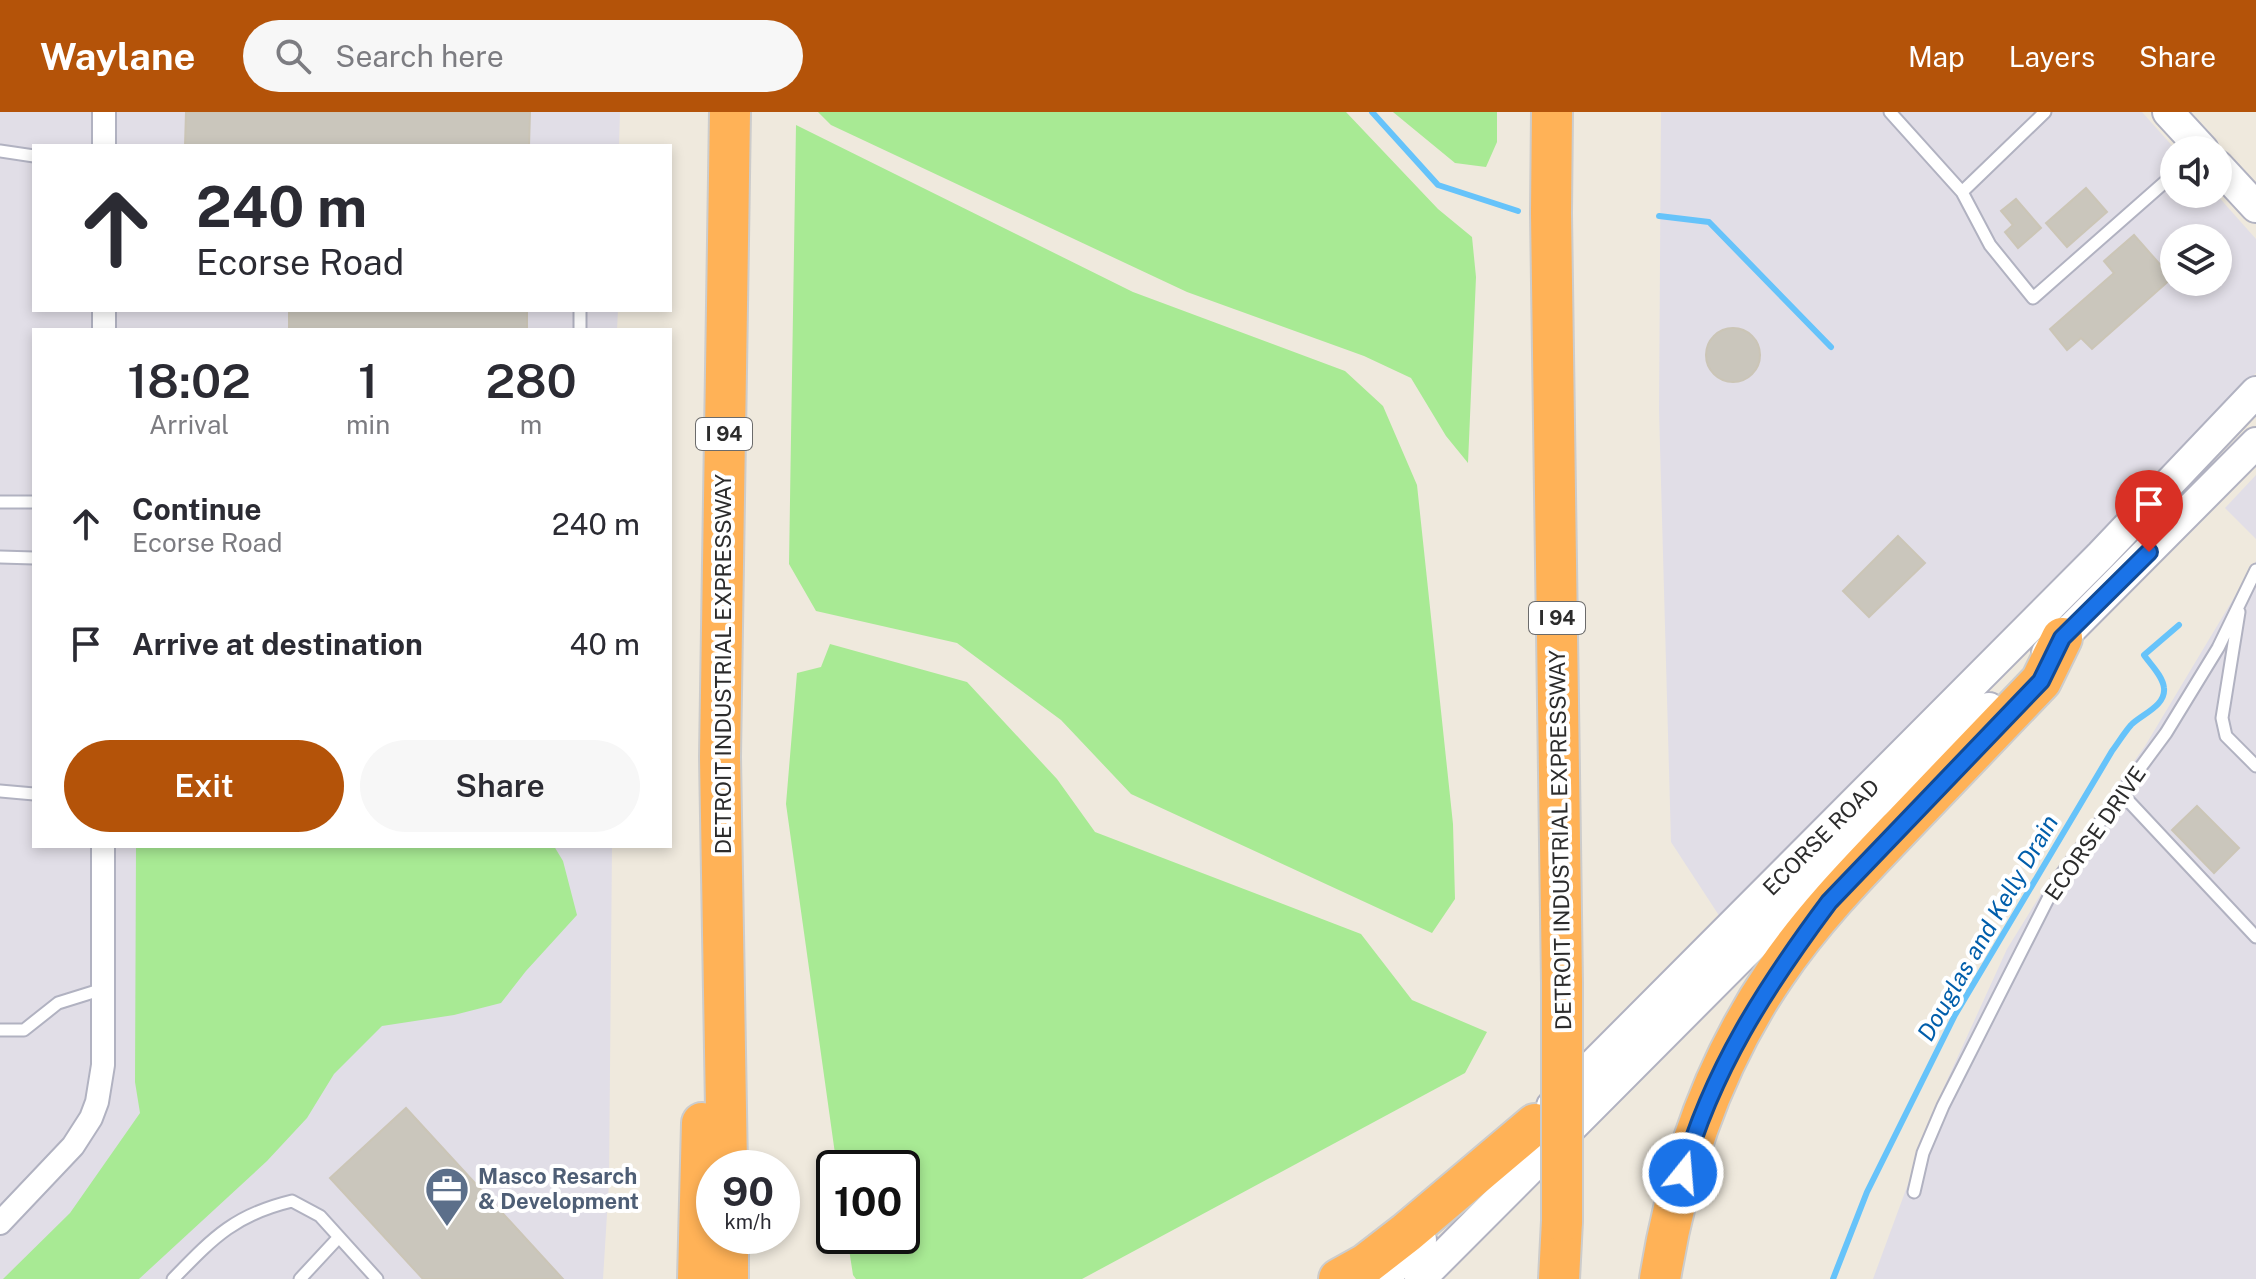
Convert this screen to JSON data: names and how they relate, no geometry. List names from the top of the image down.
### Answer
{
  "streets": {
    "highway": ["I 94", "DETROIT INDUSTRIAL EXPRESSWAY"],
    "main road": ["ECORSE ROAD"],
    "lane": ["ECORSE DRIVE"]
  },
  "water": ["Douglas and Kelly Drain"],
  "places": {
    "office": ["Masco Resarch & Development"]
  },
  "page": {
    "header": "Waylane",
    "search": "Search here",
    "nav": ["Map", "Layers", "Share"],
    "turn": ["240 m", "Ecorse Road"],
    "eta": [
      "18:02",
      "Arrival",
      "1",
      "min",
      "280",
      "m"
    ],
    "list": [
      {
        "name": "Continue",
        "note": "Ecorse Road",
        "value": "240 m"
      },
      {
        "name": "Arrive at destination",
        "value": "40 m"
      }
    ],
    "buttons": ["Exit", "Share"],
    "speed": "90 km/h",
    "limit": "100"
  }
}
